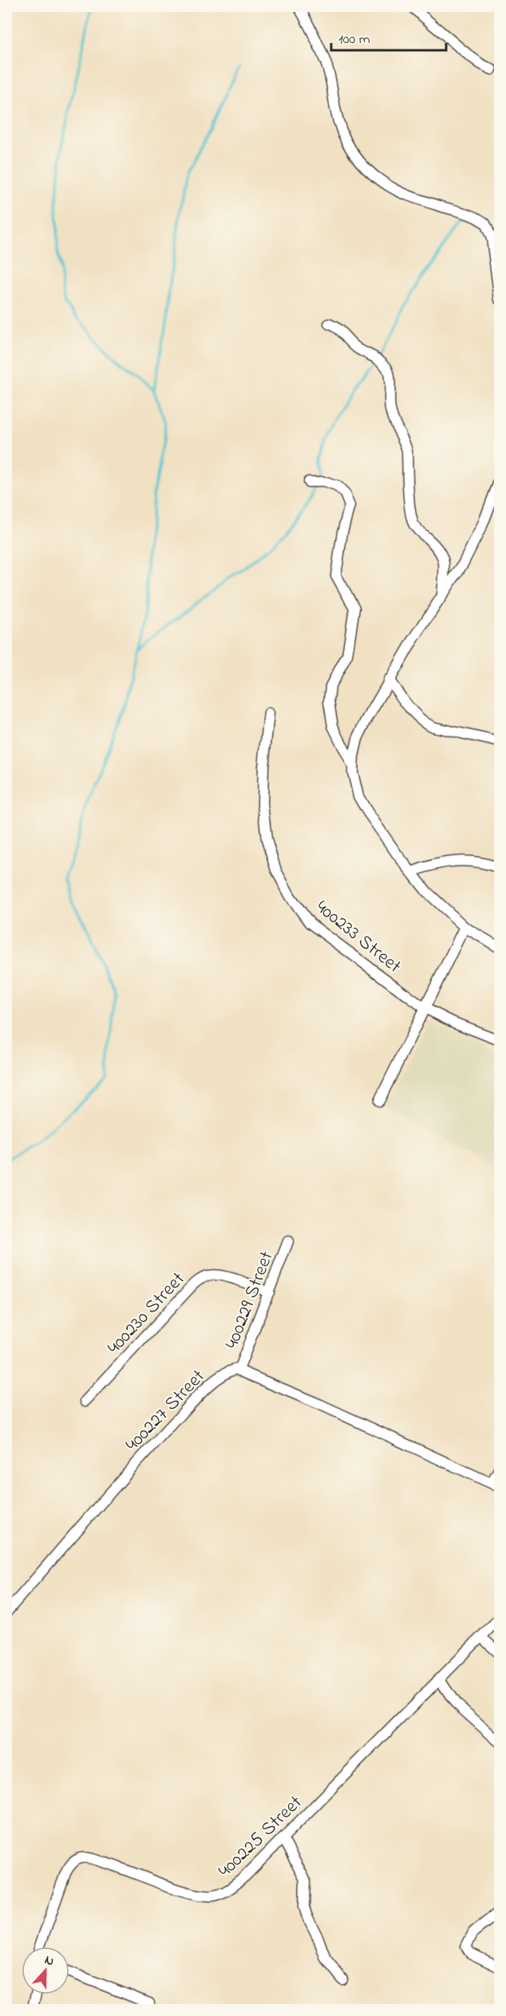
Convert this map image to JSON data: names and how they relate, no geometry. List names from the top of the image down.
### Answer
{
  "streets": {
    "street": [
      "400233 Street",
      "400229 Street",
      "400230 Street",
      "400227 Street",
      "400225 Street"
    ]
  },
  "crossings": [
    ["400229 Street", "400230 Street"],
    ["400229 Street", "400227 Street"]
  ],
  "scale_bar": "100 m",
  "north": "top"
}
